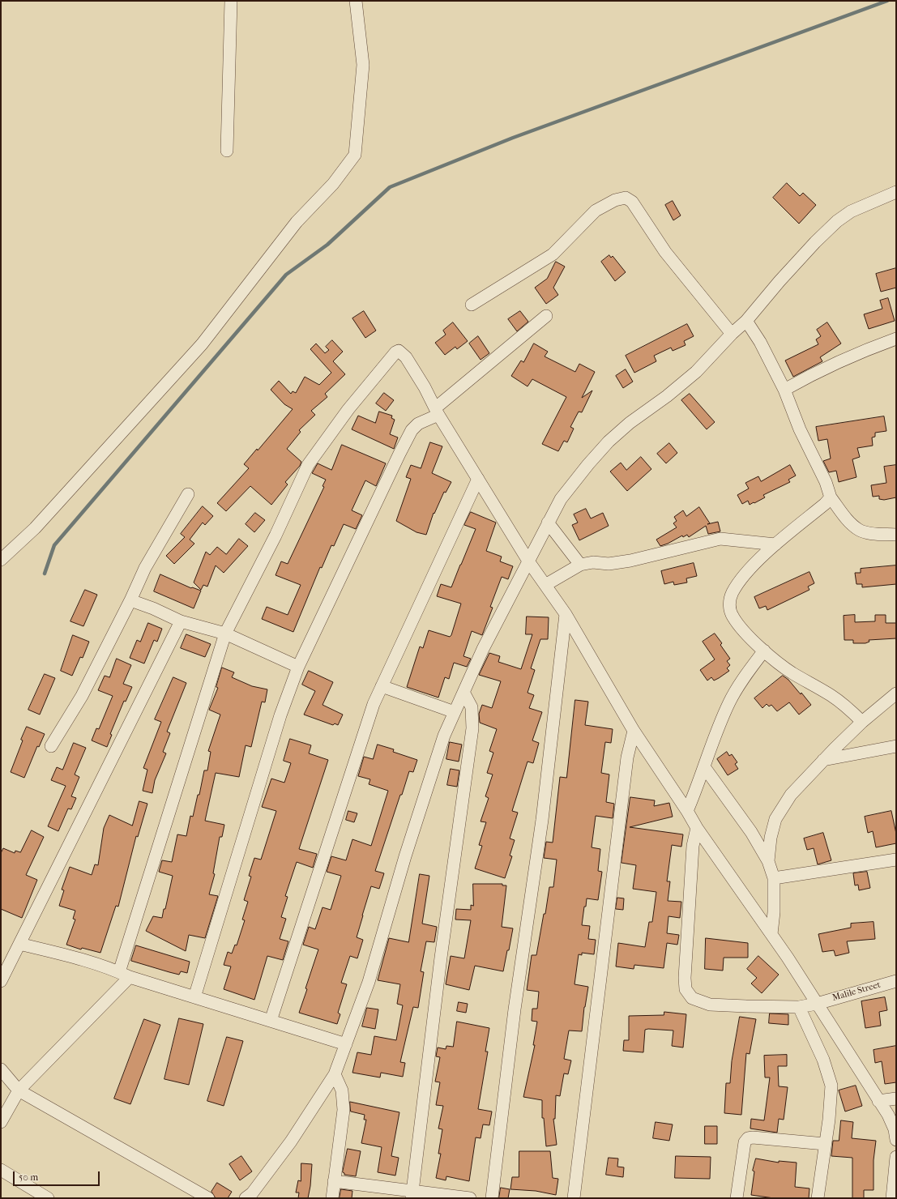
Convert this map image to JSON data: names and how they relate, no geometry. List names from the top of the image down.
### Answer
{
  "streets": {
    "street": ["Malile Street"]
  },
  "scale_bar": "50 m"
}
